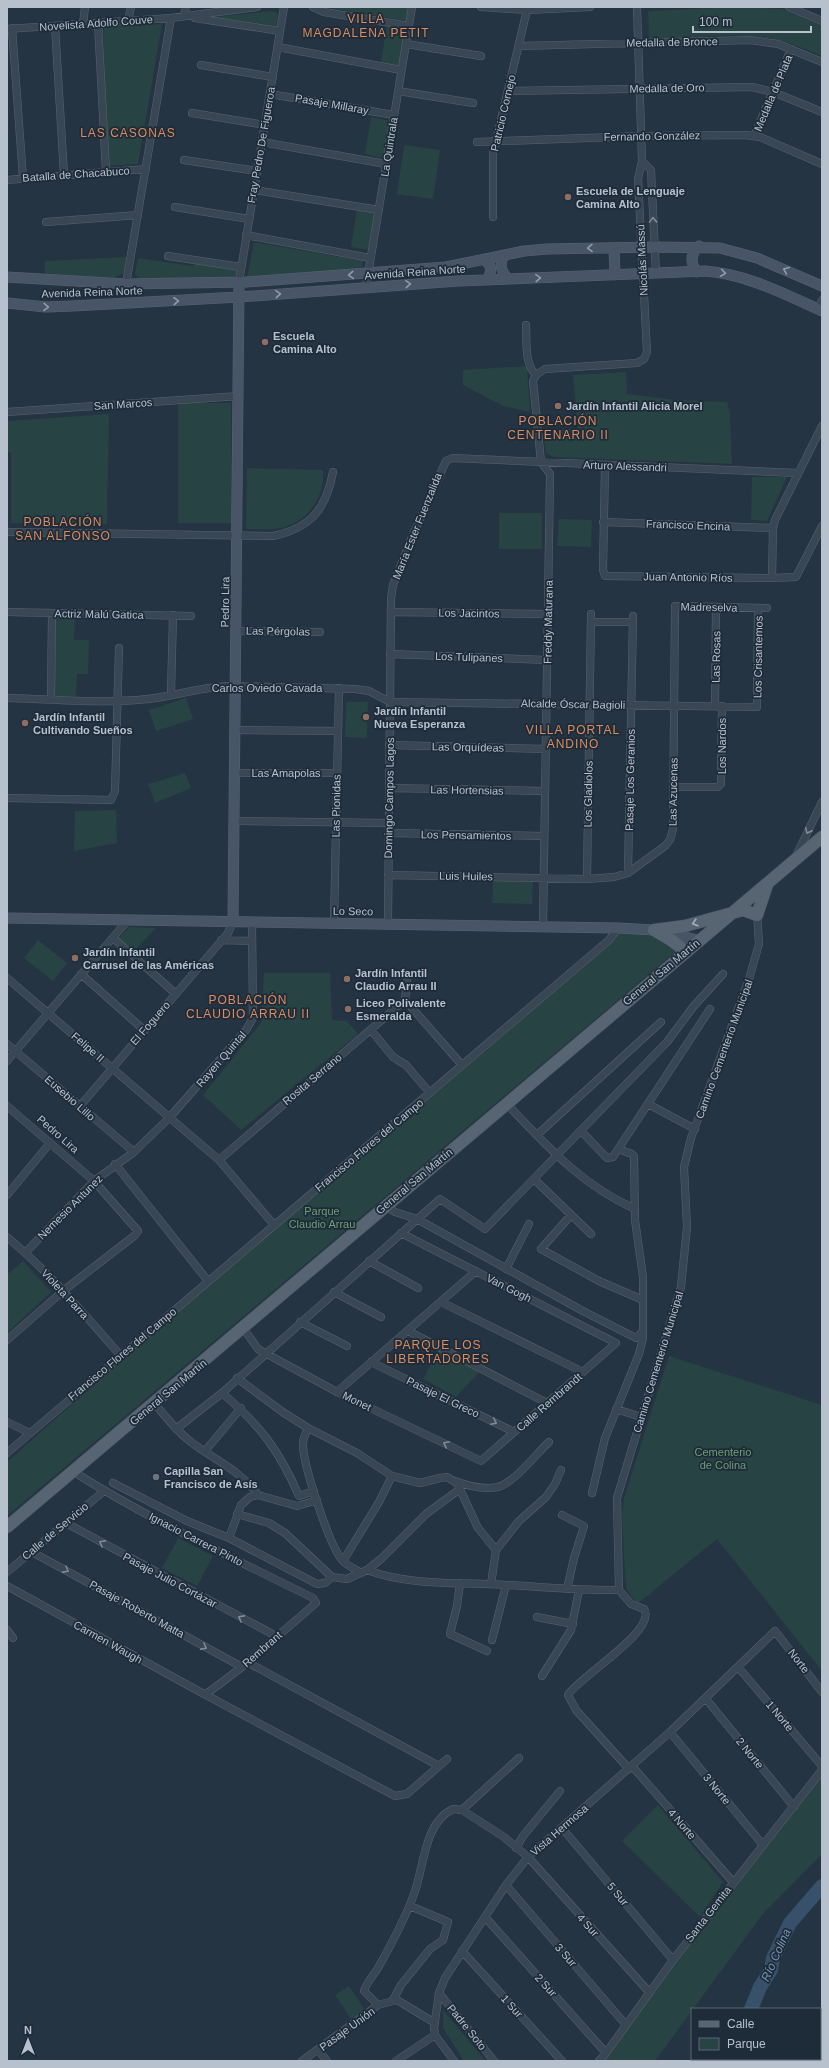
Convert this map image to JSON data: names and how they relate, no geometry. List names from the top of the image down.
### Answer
{
  "streets": {
    "main road": ["General San Martín"],
    "street": [
      "Novelista Adolfo Couve",
      "Medalla de Bronce",
      "Medalla de Oro",
      "Medalla de Plata",
      "Pasaje Millaray",
      "Patricio Cornejo",
      "Fernando González",
      "Fray Pedro De Figueroa",
      "La Quintrala",
      "Batalla de Chacabuco",
      "Nicolás Massú",
      "Avenida Reina Norte",
      "San Marcos",
      "Arturo Alessandri",
      "Francisco Encina",
      "María Ester Fuenzalida",
      "Juan Antonio Ríos",
      "Pedro Lira",
      "Madreselva",
      "Los Jacintos",
      "Actriz Malú Gatica",
      "Freddy Maturana",
      "Las Pérgolas",
      "Los Tulipanes",
      "Las Rosas",
      "Los Crisantemos",
      "Carlos Oviedo Cavada",
      "Alcalde Óscar Bagioli",
      "Los Nardos",
      "Las Orquídeas",
      "Las Amapolas",
      "Pasaje Los Geranios",
      "Las Hortensias",
      "Las Azucenas",
      "Los Gladiolos",
      "Domingo Campos Lagos",
      "Las Pionidas",
      "Los Pensamientos",
      "Luis Huiles",
      "Lo Seco",
      "El Foguero",
      "Felipe II",
      "Camino Cementerio Municipal",
      "Rayen Quintal",
      "Rosita Serrano",
      "Eusebio Lillo",
      "Francisco Flores del Campo",
      "Nemesio Antunez",
      "Van Gogh",
      "Violeta Parra",
      "Pasaje El Greco",
      "Monet",
      "Calle Rembrandt",
      "Calle de Servicio",
      "Ignacio Carrera Pinto",
      "Pasaje Julio Cortázar",
      "Pasaje Roberto Matta",
      "Carmen Waugh",
      "Rembrant",
      "Norte",
      "1 Norte",
      "2 Norte",
      "3 Norte",
      "4 Norte",
      "Vista Hermosa",
      "5 Sur",
      "Santa Gemita",
      "4 Sur",
      "3 Sur",
      "2 Sur",
      "1 Sur",
      "Padre Soto",
      "Pasaje Unión"
    ]
  },
  "crossings": [
    ["Medalla de Bronce", "Medalla de Plata"],
    ["Medalla de Bronce", "Patricio Cornejo"],
    ["Medalla de Bronce", "Nicolás Massú"],
    ["Medalla de Oro", "Medalla de Plata"],
    ["Medalla de Oro", "Patricio Cornejo"],
    ["Medalla de Oro", "Nicolás Massú"],
    ["Medalla de Plata", "Fernando González"],
    ["Pasaje Millaray", "Fray Pedro De Figueroa"],
    ["Pasaje Millaray", "La Quintrala"],
    ["Patricio Cornejo", "Fernando González"],
    ["Fernando González", "Nicolás Massú"],
    ["Fray Pedro De Figueroa", "Avenida Reina Norte"],
    ["Fray Pedro De Figueroa", "Pedro Lira"],
    ["La Quintrala", "Avenida Reina Norte"],
    ["Nicolás Massú", "Avenida Reina Norte"],
    ["Nicolás Massú", "Freddy Maturana"],
    ["Avenida Reina Norte", "Pedro Lira"],
    ["San Marcos", "Pedro Lira"],
    ["Arturo Alessandri", "María Ester Fuenzalida"],
    ["Arturo Alessandri", "Freddy Maturana"],
    ["Francisco Encina", "Juan Antonio Ríos"],
    ["María Ester Fuenzalida", "Domingo Campos Lagos"],
    ["Pedro Lira", "Las Pérgolas"],
    ["Pedro Lira", "Carlos Oviedo Cavada"],
    ["Pedro Lira", "Las Amapolas"],
    ["Pedro Lira", "Lo Seco"],
    ["Pedro Lira", "El Foguero"],
    ["Pedro Lira", "Nemesio Antunez"],
    ["Pedro Lira", "Violeta Parra"],
    ["Madreselva", "Las Rosas"],
    ["Madreselva", "Los Crisantemos"],
    ["Madreselva", "Las Azucenas"],
    ["Los Jacintos", "Freddy Maturana"],
    ["Los Jacintos", "Domingo Campos Lagos"],
    ["Freddy Maturana", "Los Tulipanes"],
    ["Freddy Maturana", "Alcalde Óscar Bagioli"],
    ["Freddy Maturana", "Las Orquídeas"],
    ["Freddy Maturana", "Las Hortensias"],
    ["Freddy Maturana", "Las Azucenas"],
    ["Freddy Maturana", "Los Pensamientos"],
    ["Freddy Maturana", "Luis Huiles"],
    ["Freddy Maturana", "Lo Seco"],
    ["Los Tulipanes", "Domingo Campos Lagos"],
    ["Las Rosas", "Alcalde Óscar Bagioli"],
    ["Las Rosas", "Los Nardos"],
    ["Los Crisantemos", "Alcalde Óscar Bagioli"],
    ["Carlos Oviedo Cavada", "Alcalde Óscar Bagioli"],
    ["Carlos Oviedo Cavada", "Domingo Campos Lagos"],
    ["Carlos Oviedo Cavada", "Las Pionidas"],
    ["Alcalde Óscar Bagioli", "Los Nardos"],
    ["Alcalde Óscar Bagioli", "Pasaje Los Geranios"],
    ["Alcalde Óscar Bagioli", "Las Azucenas"],
    ["Alcalde Óscar Bagioli", "Los Gladiolos"],
    ["Alcalde Óscar Bagioli", "Domingo Campos Lagos"],
    ["Los Nardos", "Las Azucenas"],
    ["Las Orquídeas", "Domingo Campos Lagos"],
    ["Las Amapolas", "Las Pionidas"],
    ["Pasaje Los Geranios", "Las Azucenas"],
    ["Pasaje Los Geranios", "Los Gladiolos"],
    ["Las Hortensias", "Domingo Campos Lagos"],
    ["Las Azucenas", "Los Gladiolos"],
    ["Las Azucenas", "Luis Huiles"],
    ["Domingo Campos Lagos", "Los Pensamientos"],
    ["Domingo Campos Lagos", "Luis Huiles"],
    ["Domingo Campos Lagos", "Lo Seco"],
    ["Las Pionidas", "Lo Seco"],
    ["Lo Seco", "General San Martín"],
    ["Lo Seco", "El Foguero"],
    ["Lo Seco", "Rayen Quintal"],
    ["Lo Seco", "Francisco Flores del Campo"],
    ["General San Martín", "Camino Cementerio Municipal"],
    ["General San Martín", "Monet"],
    ["General San Martín", "Ignacio Carrera Pinto"],
    ["El Foguero", "Felipe II"],
    ["El Foguero", "Eusebio Lillo"],
    ["Felipe II", "Rayen Quintal"],
    ["Felipe II", "Rosita Serrano"],
    ["Felipe II", "Francisco Flores del Campo"],
    ["Felipe II", "Nemesio Antunez"],
    ["Rayen Quintal", "Nemesio Antunez"],
    ["Eusebio Lillo", "Nemesio Antunez"],
    ["Francisco Flores del Campo", "Violeta Parra"],
    ["Nemesio Antunez", "Violeta Parra"],
    ["Van Gogh", "Calle Rembrandt"],
    ["Pasaje El Greco", "Calle Rembrandt"],
    ["Monet", "Calle Rembrandt"],
    ["Calle de Servicio", "Ignacio Carrera Pinto"],
    ["Calle de Servicio", "Pasaje Julio Cortázar"],
    ["Calle de Servicio", "Pasaje Roberto Matta"],
    ["Ignacio Carrera Pinto", "Rembrant"],
    ["Pasaje Julio Cortázar", "Rembrant"],
    ["Pasaje Roberto Matta", "Carmen Waugh"],
    ["Pasaje Roberto Matta", "Rembrant"],
    ["Carmen Waugh", "Rembrant"],
    ["Norte", "Vista Hermosa"],
    ["1 Norte", "Vista Hermosa"],
    ["2 Norte", "Vista Hermosa"],
    ["2 Norte", "Santa Gemita"],
    ["3 Norte", "Vista Hermosa"],
    ["3 Norte", "Santa Gemita"],
    ["4 Norte", "Vista Hermosa"],
    ["4 Norte", "Santa Gemita"],
    ["Vista Hermosa", "5 Sur"],
    ["Vista Hermosa", "4 Sur"],
    ["Vista Hermosa", "3 Sur"],
    ["Vista Hermosa", "2 Sur"],
    ["Vista Hermosa", "1 Sur"],
    ["Vista Hermosa", "Padre Soto"],
    ["5 Sur", "Santa Gemita"],
    ["Santa Gemita", "4 Sur"],
    ["Santa Gemita", "3 Sur"],
    ["Santa Gemita", "2 Sur"]
  ],
  "one_way": ["Pasaje Roberto Matta"],
  "districts": [
    "VILLA MAGDALENA PETIT",
    "LAS CASONAS",
    "POBLACIÓN CENTENARIO II",
    "POBLACIÓN SAN ALFONSO",
    "VILLA PORTAL ANDINO",
    "POBLACIÓN CLAUDIO ARRAU II",
    "PARQUE LOS LIBERTADORES"
  ],
  "water": ["Río Colina"],
  "parks": ["Parque Claudio Arrau", "Cementerio de Colina"],
  "places": [
    "Escuela de Lenguaje Camina Alto",
    "Escuela Camina Alto",
    "Jardín Infantil Alicia Morel",
    "Jardín Infantil Nueva Esperanza",
    "Jardín Infantil Cultivando Sueños",
    "Jardín Infantil Carrusel de las Américas",
    "Jardín Infantil Claudio Arrau II",
    "Liceo Polivalente Esmeralda",
    "Capilla San Francisco de Asís"
  ],
  "legend": ["Calle", "Parque"],
  "scale_bar": "100 m",
  "north": "top"
}
